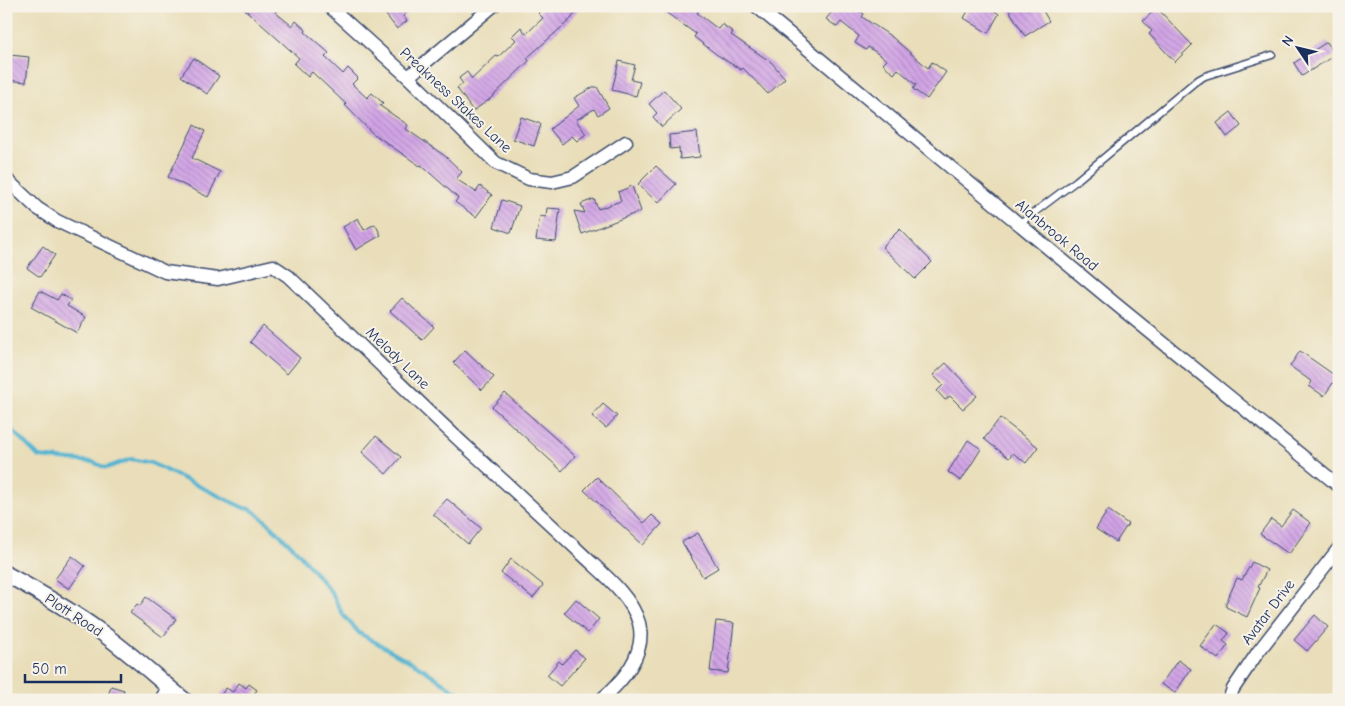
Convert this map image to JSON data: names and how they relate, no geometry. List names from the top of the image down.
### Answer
{
  "streets": {
    "street": [
      "Preakness Stakes Lane",
      "Alanbrook Road",
      "Melody Lane",
      "Avatar Drive",
      "Plott Road"
    ]
  },
  "scale_bar": "50 m",
  "north": "top left"
}
